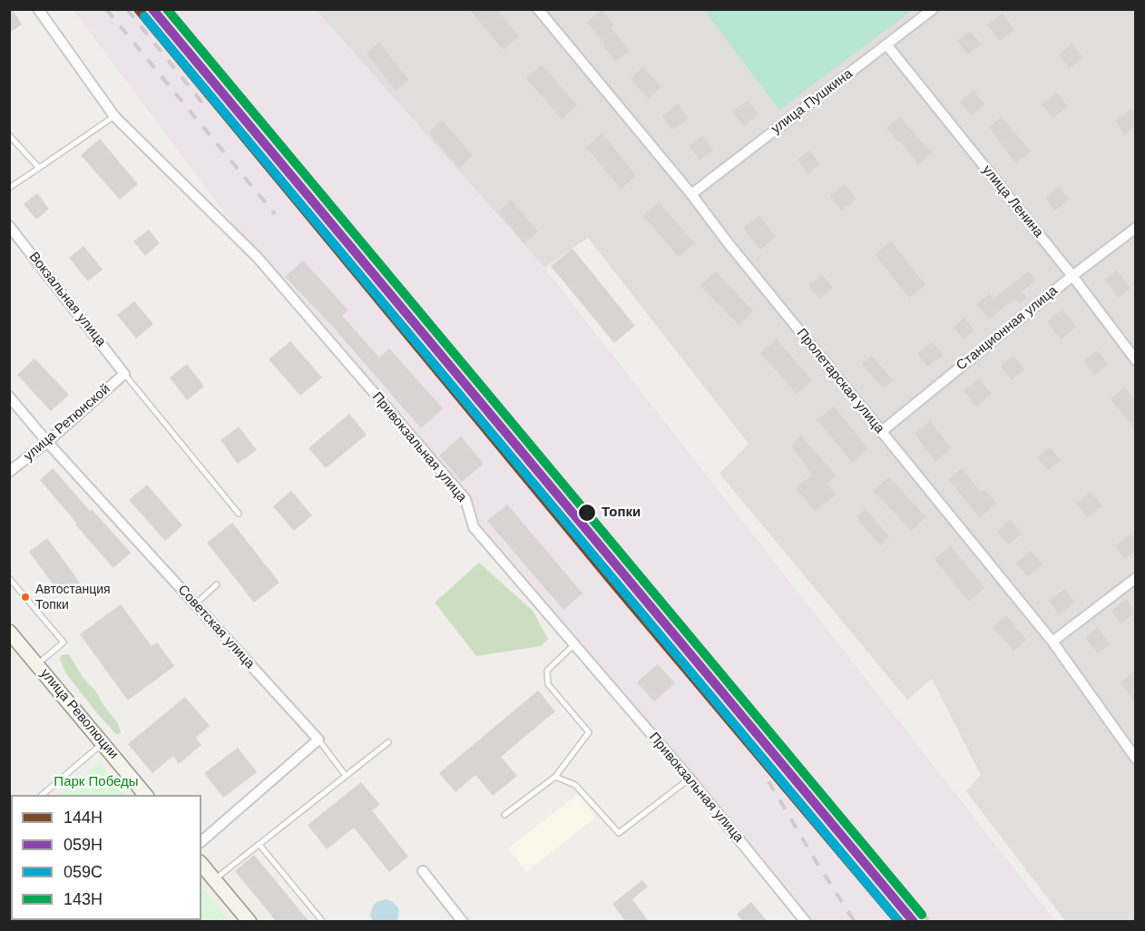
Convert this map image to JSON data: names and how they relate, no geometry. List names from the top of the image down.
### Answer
{
  "streets": {
    "street": [
      "улица Пушкина",
      "улица Ленина",
      "Вокзальная улица",
      "Станционная улица",
      "Пролетарская улица",
      "улица Ретюнской",
      "Привокзальная улица",
      "Советская улица",
      "улица Революции"
    ]
  },
  "crossings": [
    ["улица Пушкина", "улица Ленина"],
    ["улица Пушкина", "Пролетарская улица"],
    ["улица Ленина", "Станционная улица"],
    ["Вокзальная улица", "улица Ретюнской"],
    ["Станционная улица", "Пролетарская улица"],
    ["улица Ретюнской", "Советская улица"]
  ],
  "parks": ["Парк Победы"],
  "places": ["Топки", "Автостанция Топки"],
  "lines": [
    "transit line 144Н",
    "transit line 059Н",
    "transit line 143Н",
    "transit line 059С"
  ],
  "legend": [
    "144Н",
    "059Н",
    "059С",
    "143Н"
  ]
}
